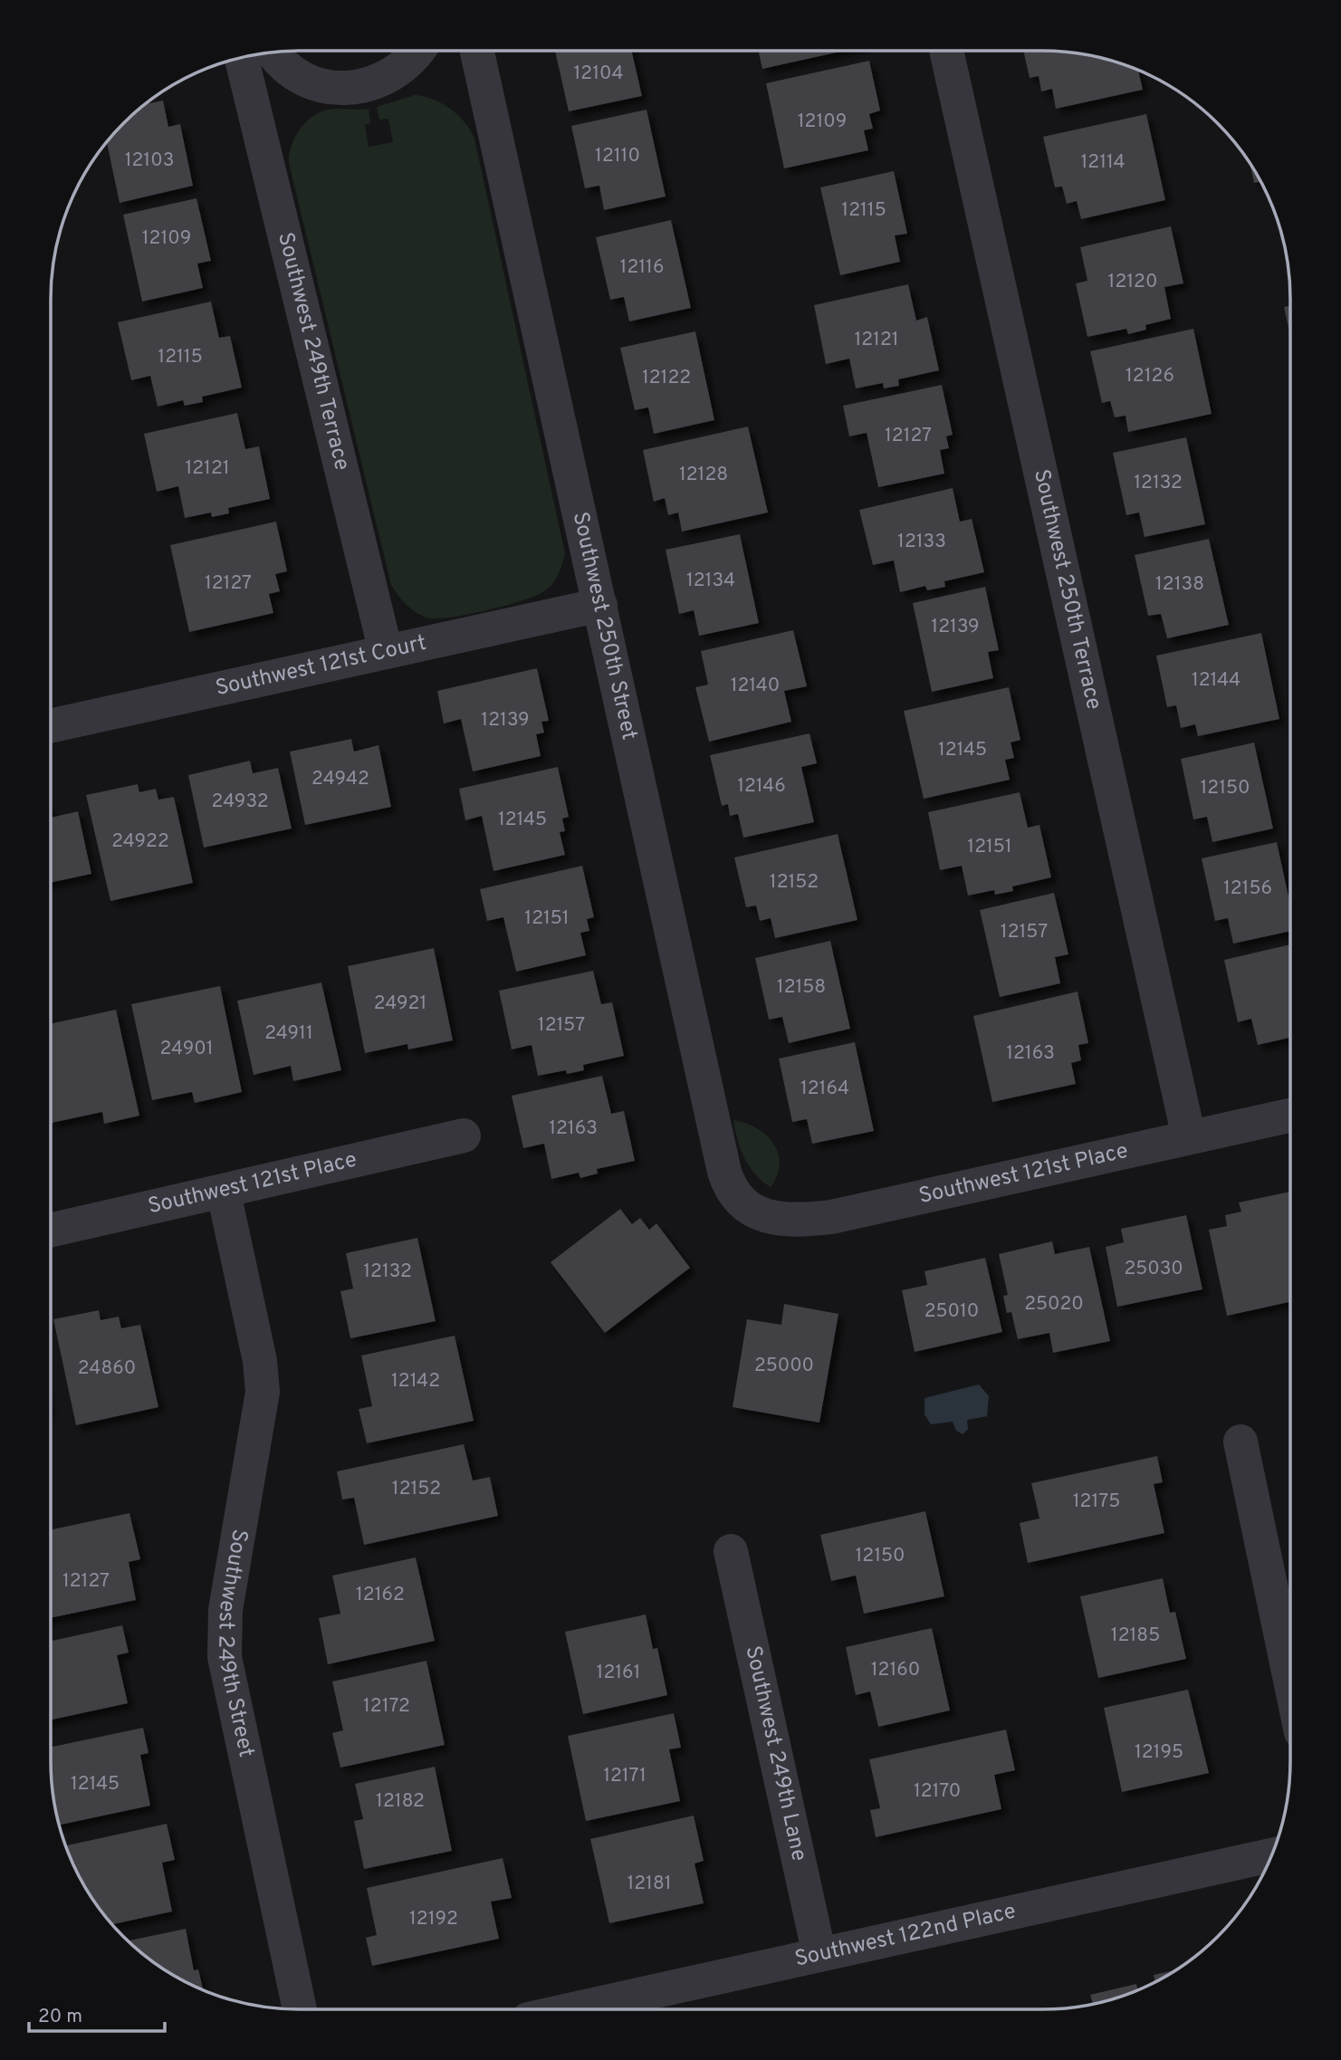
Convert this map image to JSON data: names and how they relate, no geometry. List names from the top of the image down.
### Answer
{
  "streets": {
    "street": [
      "Southwest 249th Terrace",
      "Southwest 250th Terrace",
      "Southwest 250th Street",
      "Southwest 121st Court",
      "Southwest 121st Place",
      "Southwest 249th Street",
      "Southwest 249th Lane",
      "Southwest 122nd Place"
    ]
  },
  "crossings": [
    ["Southwest 249th Terrace", "Southwest 121st Court"],
    ["Southwest 250th Terrace", "Southwest 121st Place"],
    ["Southwest 250th Street", "Southwest 121st Court"],
    ["Southwest 250th Street", "Southwest 121st Place"],
    ["Southwest 121st Place", "Southwest 249th Street"],
    ["Southwest 249th Lane", "Southwest 122nd Place"]
  ],
  "house_numbers": [
    "12104",
    "12109",
    "12110",
    "12103",
    "12114",
    "12115",
    "12109",
    "12116",
    "12120",
    "12121",
    "12115",
    "12126",
    "12122",
    "12127",
    "12121",
    "12128",
    "12132",
    "12133",
    "12134",
    "12127",
    "12138",
    "12139",
    "12144",
    "12140",
    "12139",
    "12145",
    "24942",
    "12146",
    "12150",
    "24932",
    "12145",
    "24922",
    "12151",
    "12152",
    "12156",
    "12151",
    "12157",
    "12158",
    "24921",
    "12157",
    "24911",
    "24901",
    "12163",
    "12164",
    "12163",
    "25030",
    "12132",
    "25020",
    "25010",
    "25000",
    "24860",
    "12142",
    "12152",
    "12175",
    "12150",
    "12127",
    "12162",
    "12185",
    "12160",
    "12161",
    "12172",
    "12195",
    "12171",
    "12145",
    "12170",
    "12182",
    "12181",
    "12192"
  ],
  "scale_bar": "20 m"
}
